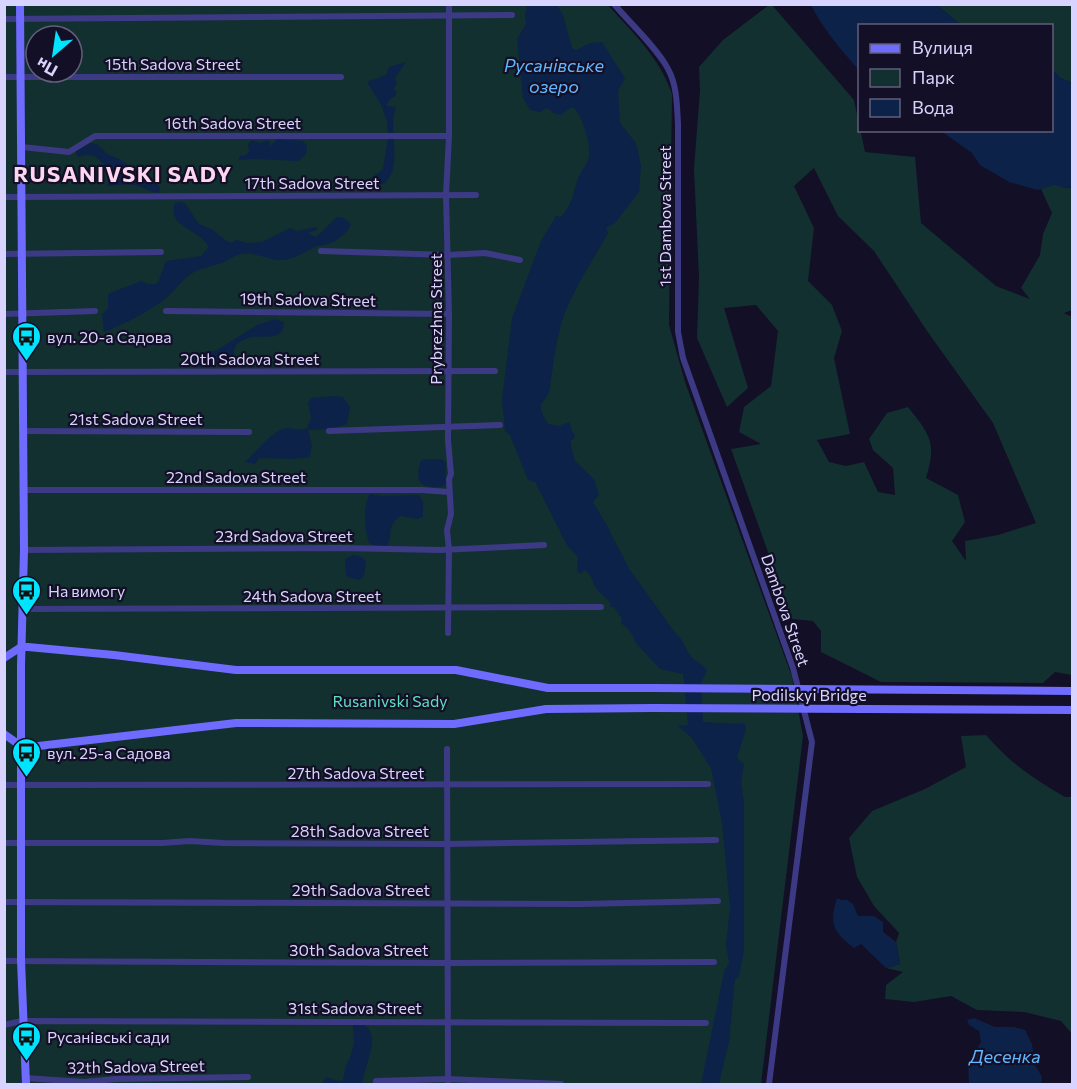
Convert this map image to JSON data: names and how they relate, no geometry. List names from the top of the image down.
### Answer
{
  "streets": {
    "main road": ["Podilskyi Bridge"],
    "street": [
      "15th Sadova Street",
      "16th Sadova Street",
      "17th Sadova Street",
      "1st Dambova Street",
      "19th Sadova Street",
      "Prybrezhna Street",
      "20th Sadova Street",
      "21st Sadova Street",
      "22nd Sadova Street",
      "23rd Sadova Street",
      "24th Sadova Street",
      "Dambova Street",
      "27th Sadova Street",
      "28th Sadova Street",
      "29th Sadova Street",
      "30th Sadova Street",
      "31st Sadova Street",
      "32th Sadova Street"
    ]
  },
  "crossings": [
    ["16th Sadova Street", "Prybrezhna Street"],
    ["17th Sadova Street", "Prybrezhna Street"],
    ["1st Dambova Street", "Dambova Street"],
    ["19th Sadova Street", "Prybrezhna Street"],
    ["Prybrezhna Street", "20th Sadova Street"],
    ["Prybrezhna Street", "22nd Sadova Street"],
    ["Prybrezhna Street", "23rd Sadova Street"],
    ["Prybrezhna Street", "24th Sadova Street"]
  ],
  "districts": ["RUSANIVSKI SADY"],
  "water": ["Русанівське озеро", "Десенка"],
  "parks": ["Rusanivski Sady"],
  "places": {
    "bus stop": [
      "вул. 20-а Садова",
      "На вимогу",
      "вул. 25-а Садова",
      "Русанівські сади"
    ]
  },
  "legend": ["Вулиця", "Парк", "Вода"],
  "north": "bottom left"
}
